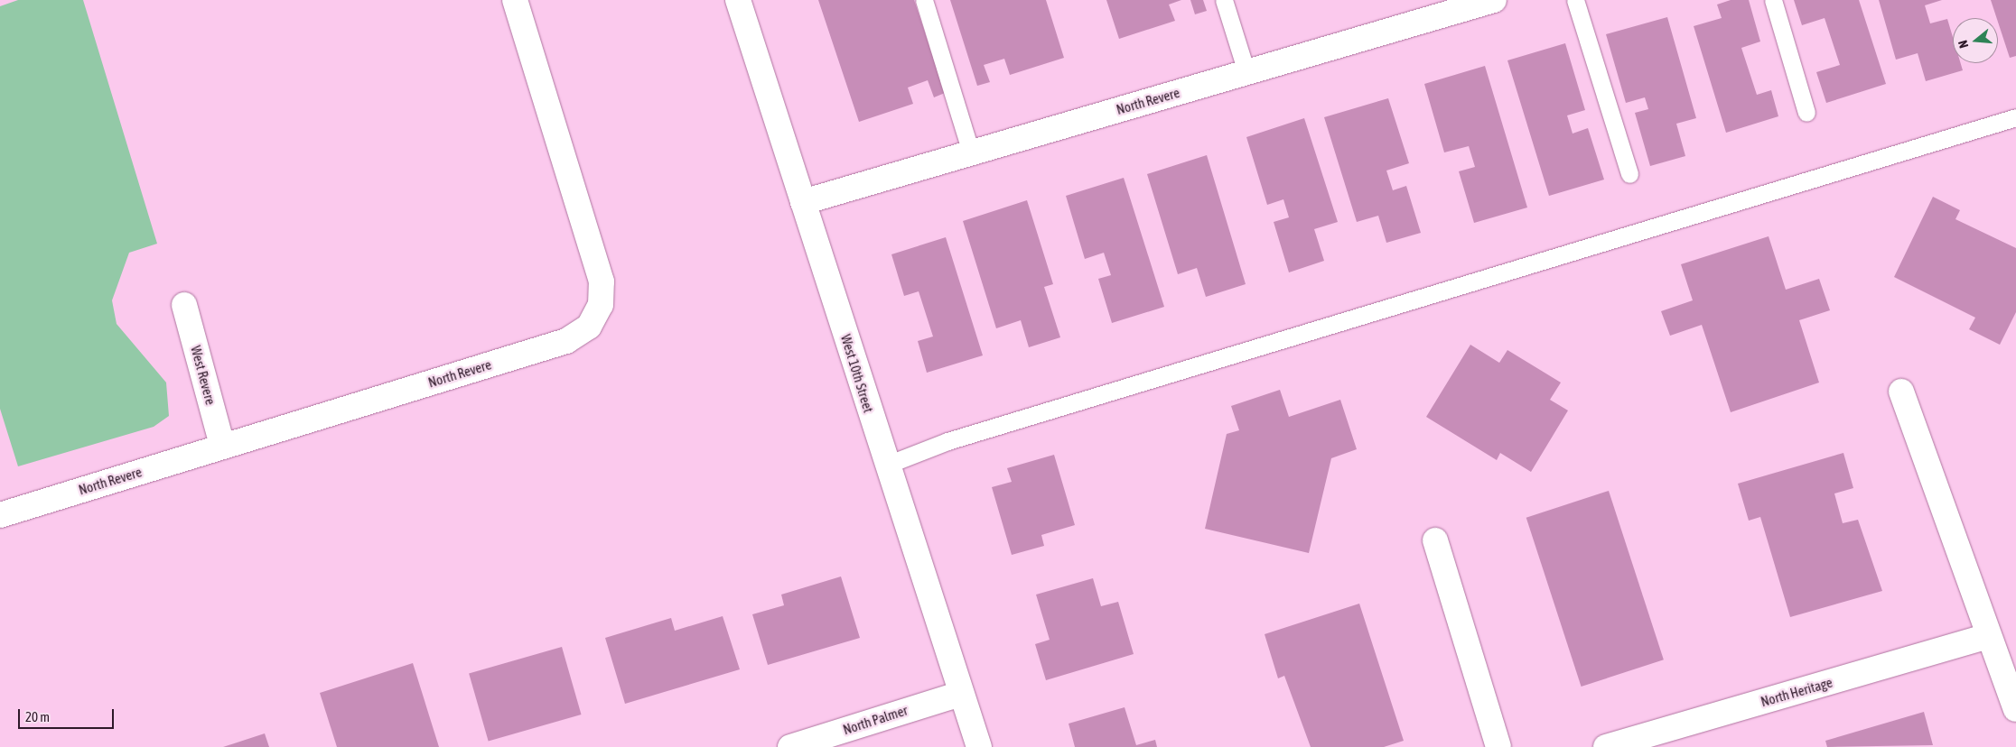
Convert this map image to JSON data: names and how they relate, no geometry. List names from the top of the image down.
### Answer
{
  "streets": {
    "street": [
      "North Revere",
      "West 10th Street",
      "West Revere",
      "North Heritage",
      "North Palmer"
    ]
  },
  "crossings": [
    ["North Revere", "West 10th Street"],
    ["North Revere", "West Revere"],
    ["West 10th Street", "North Palmer"]
  ],
  "scale_bar": "20 m",
  "north": "left"
}
